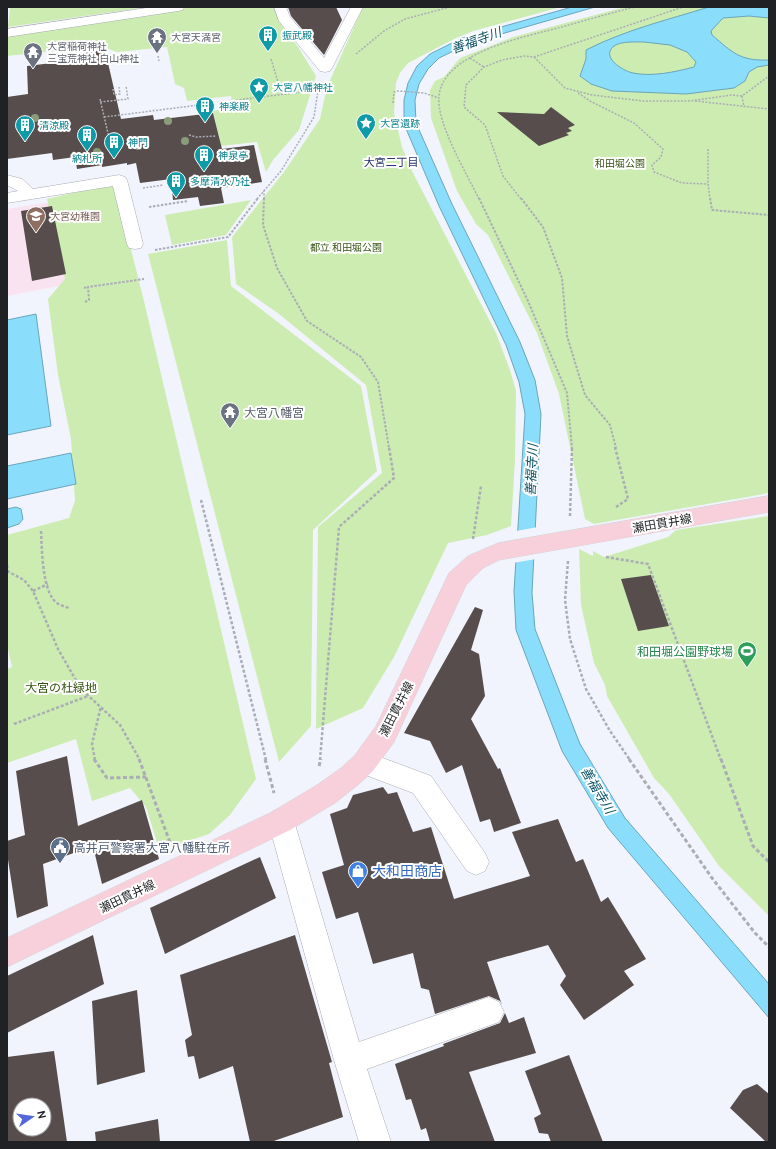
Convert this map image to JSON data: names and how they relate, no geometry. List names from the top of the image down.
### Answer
{
  "streets": {
    "main road": ["瀬田貫井線"]
  },
  "districts": ["大宮二丁目"],
  "water": ["善福寺川"],
  "parks": ["和田堀公園", "都立 和田堀公園", "大宮の杜緑地"],
  "places": {
    "building": [
      "振武殿",
      "神楽殿",
      "清涼殿",
      "納札所",
      "神門",
      "神泉亭",
      "多摩清水乃社"
    ],
    "temple": ["大宮天満宮", "大宮稲荷神社 三宝荒神社 白山神社", "大宮八幡宮"],
    "place": ["大宮八幡神社", "大宮遺跡"],
    "school or university": ["大宮幼稚園"],
    "sports": ["和田堀公園野球場"],
    "public building": ["高井戸警察署大宮八幡駐在所"],
    "shop": ["大和田商店"]
  },
  "north": "right"
}
